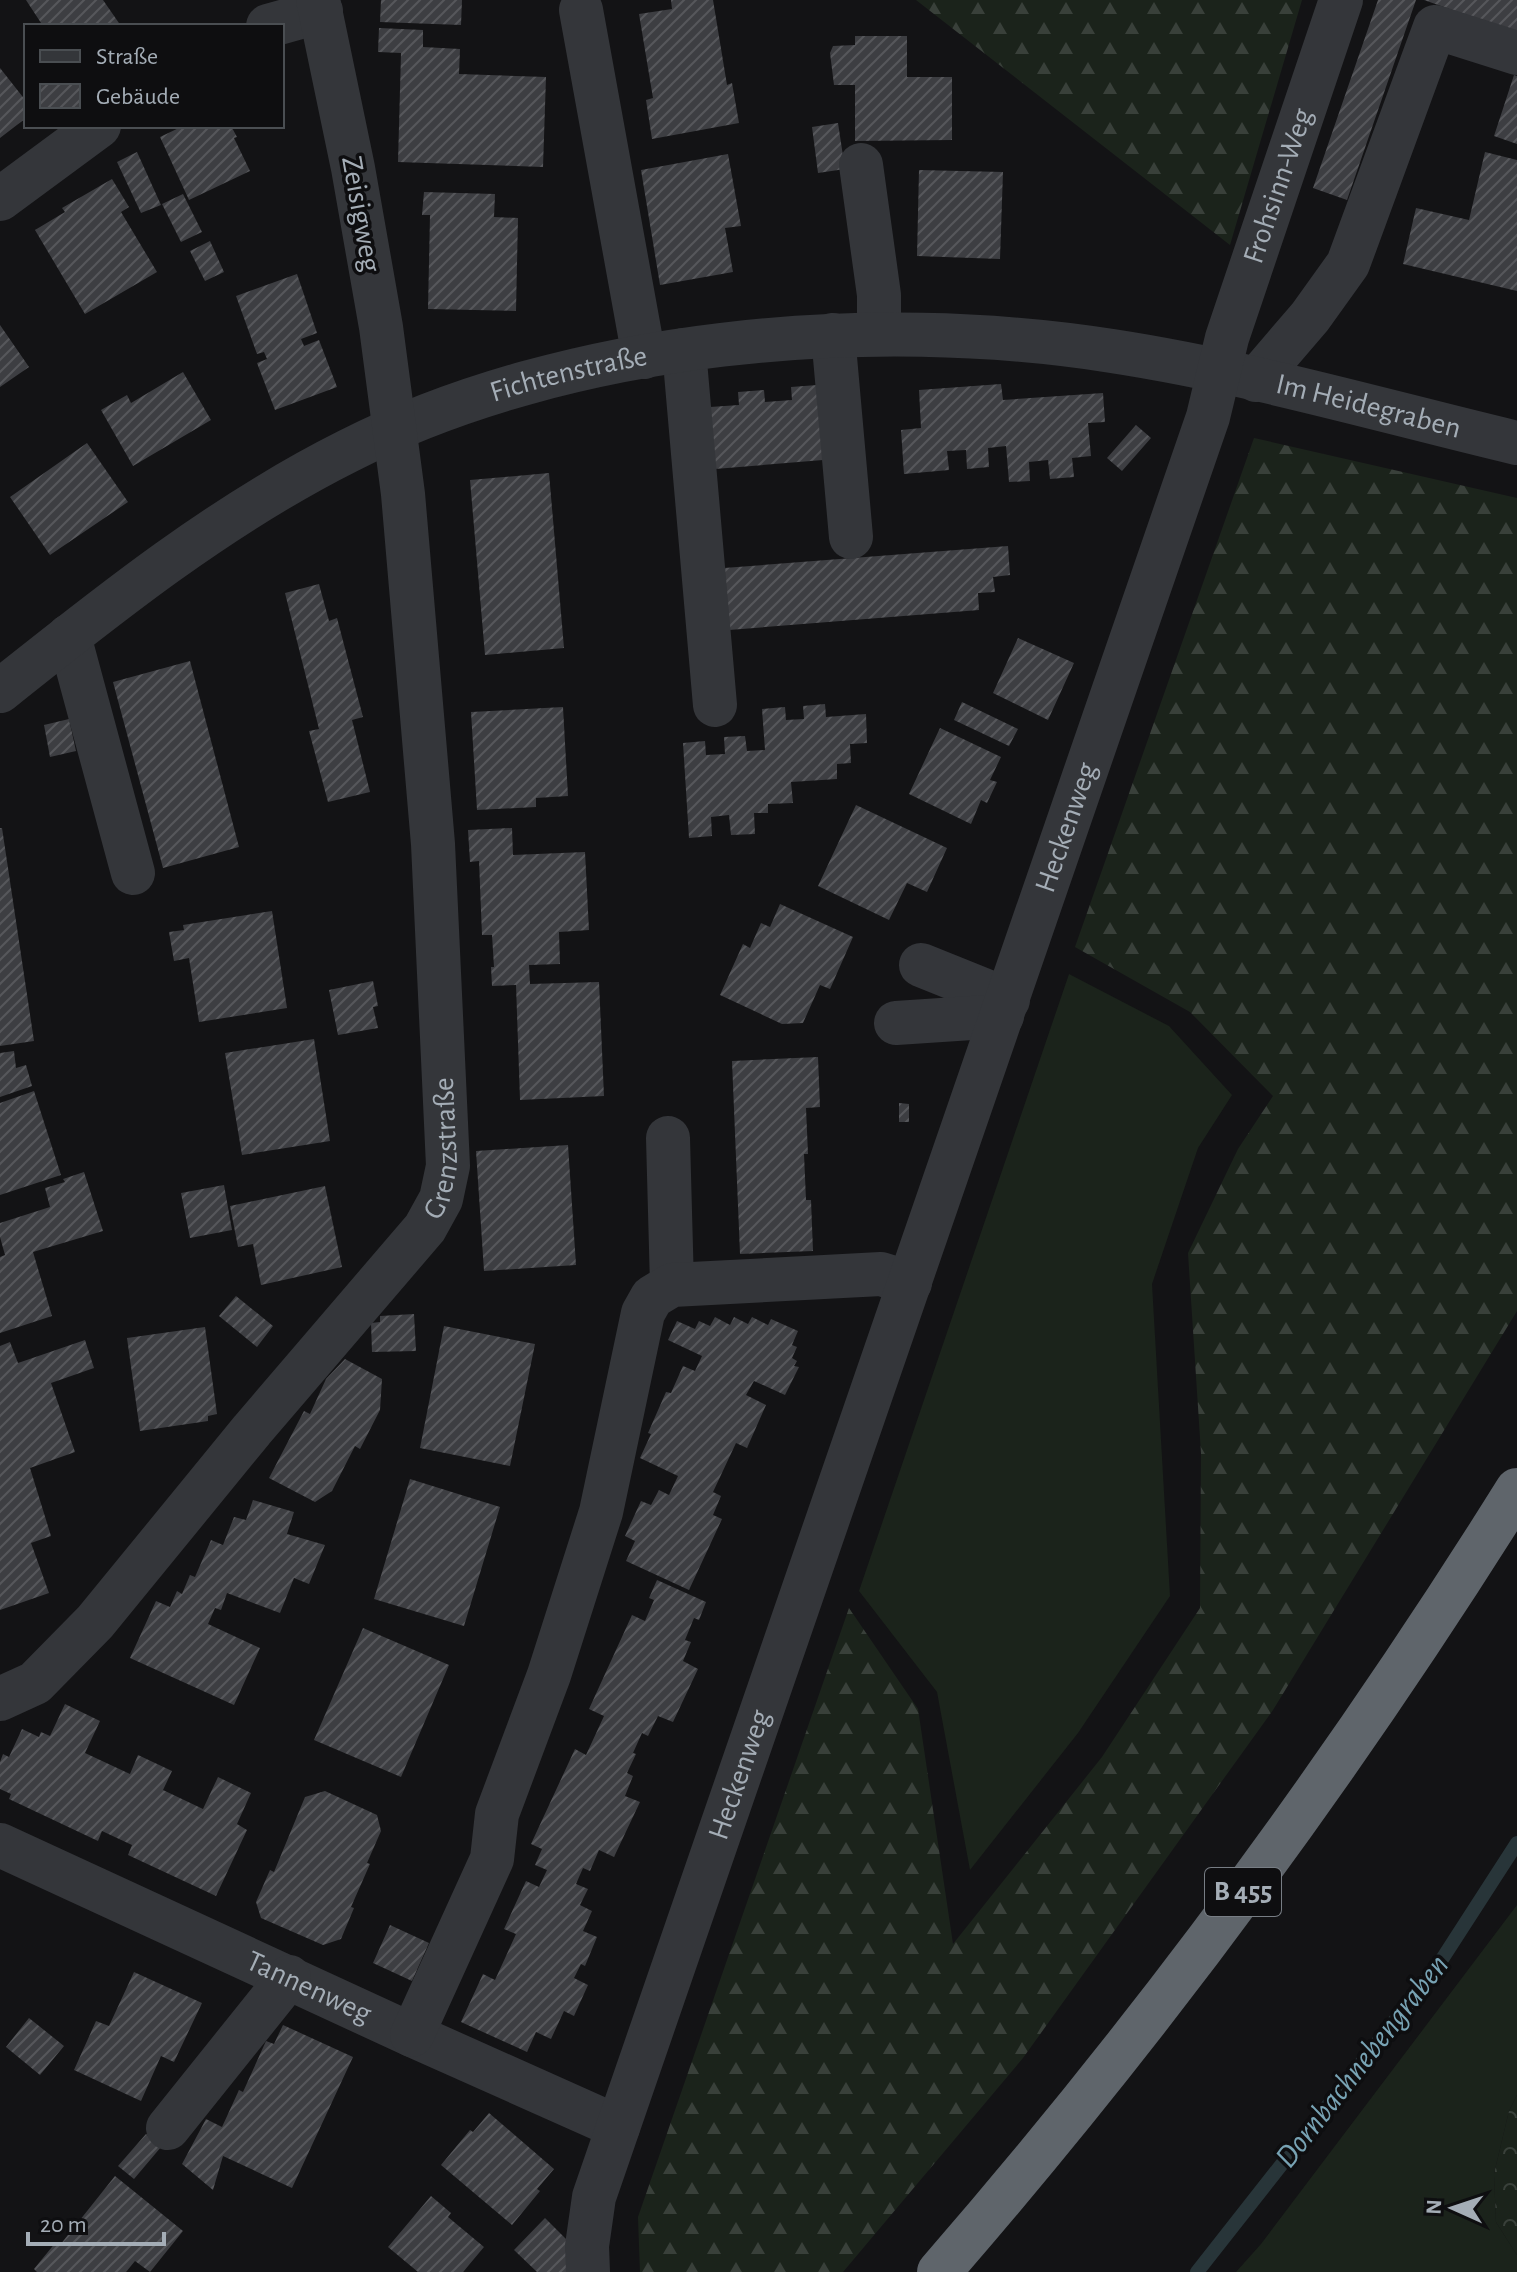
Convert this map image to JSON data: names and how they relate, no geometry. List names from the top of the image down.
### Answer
{
  "streets": {
    "highway": ["B 455"],
    "street": [
      "Frohsinn-Weg",
      "Zeisigweg",
      "Fichtenstraße",
      "Im Heidegraben",
      "Heckenweg",
      "Grenzstraße",
      "Tannenweg"
    ]
  },
  "crossings": [
    ["Frohsinn-Weg", "Fichtenstraße"],
    ["Frohsinn-Weg", "Im Heidegraben"],
    ["Frohsinn-Weg", "Heckenweg"],
    ["Zeisigweg", "Fichtenstraße"],
    ["Zeisigweg", "Grenzstraße"],
    ["Fichtenstraße", "Im Heidegraben"],
    ["Fichtenstraße", "Heckenweg"],
    ["Fichtenstraße", "Grenzstraße"],
    ["Im Heidegraben", "Heckenweg"],
    ["Heckenweg", "Tannenweg"]
  ],
  "water": ["Dornbachnebengraben"],
  "legend": ["Straße", "Gebäude"],
  "scale_bar": "20 m",
  "north": "left"
}
